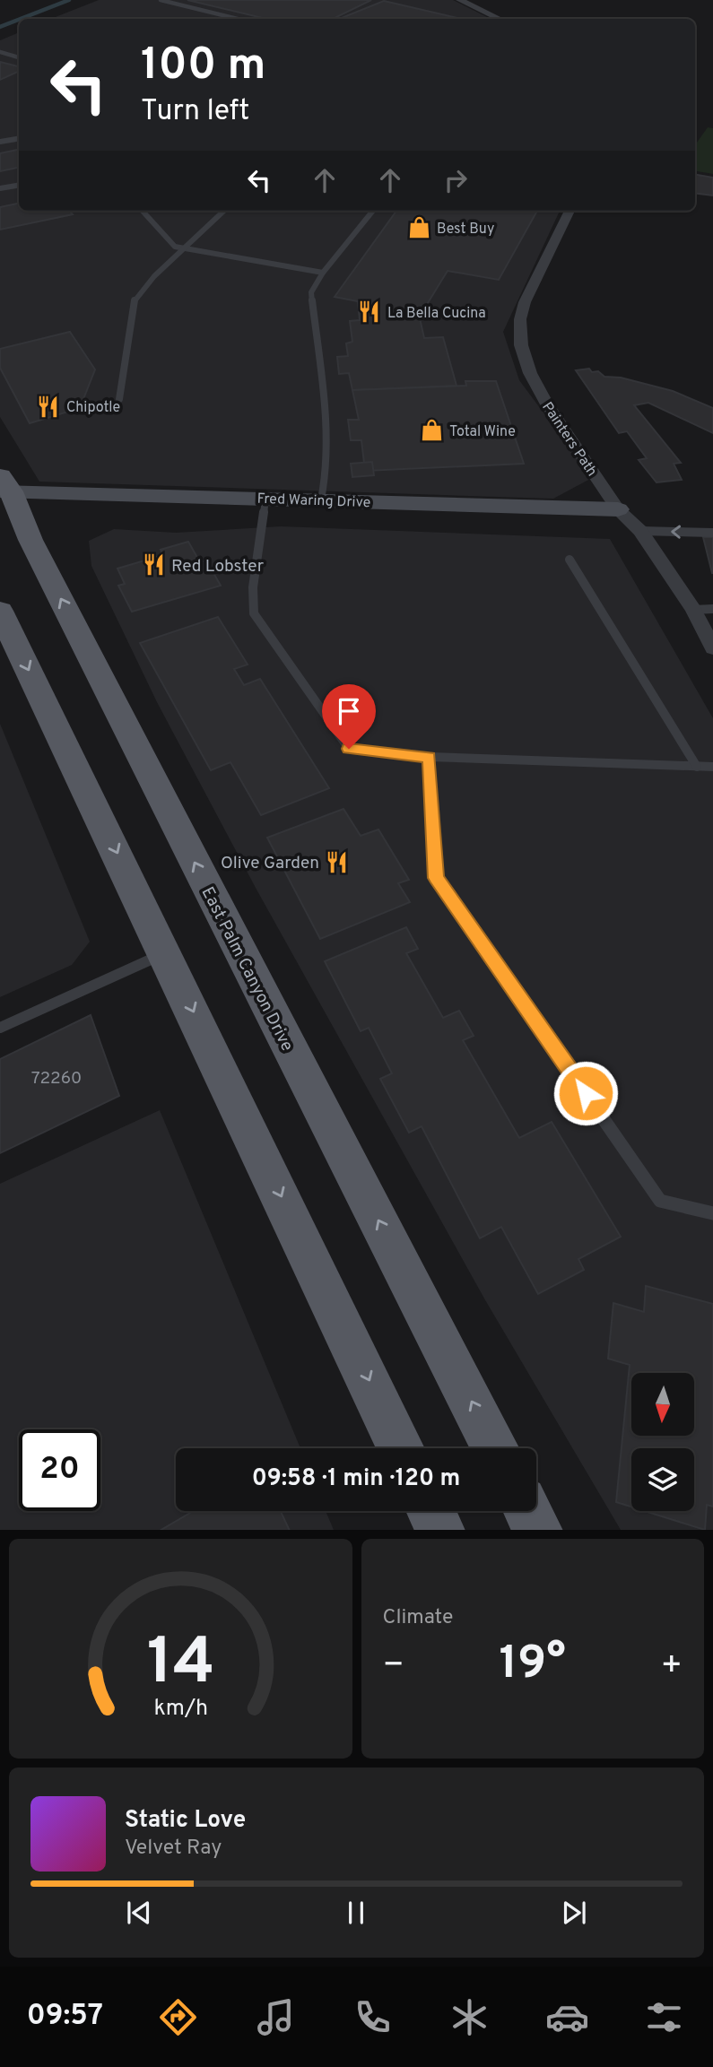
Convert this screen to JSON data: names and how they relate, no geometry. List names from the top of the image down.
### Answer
{
  "streets": {
    "main road": ["East Palm Canyon Drive"],
    "street": ["Painters Path", "Fred Waring Drive"]
  },
  "crossings": [
    ["Painters Path", "Fred Waring Drive"],
    ["Fred Waring Drive", "East Palm Canyon Drive"]
  ],
  "places": {
    "shop": ["Best Buy", "Total Wine"],
    "restaurant": [
      "La Bella Cucina",
      "Chipotle",
      "Red Lobster",
      "Olive Garden"
    ]
  },
  "house_numbers": ["72260"],
  "north": "bottom",
  "page": {
    "turn": ["100 m", "Turn left"],
    "limit": "20",
    "trip": "09:58 · 1 min · 120 m",
    "tile": "Climate",
    "heat": ["−", "19°", "+"],
    "song": ["Static Love", "Velvet Ray"],
    "tabs": "09:57",
    "gauge": ["14", "km/h"]
  }
}
